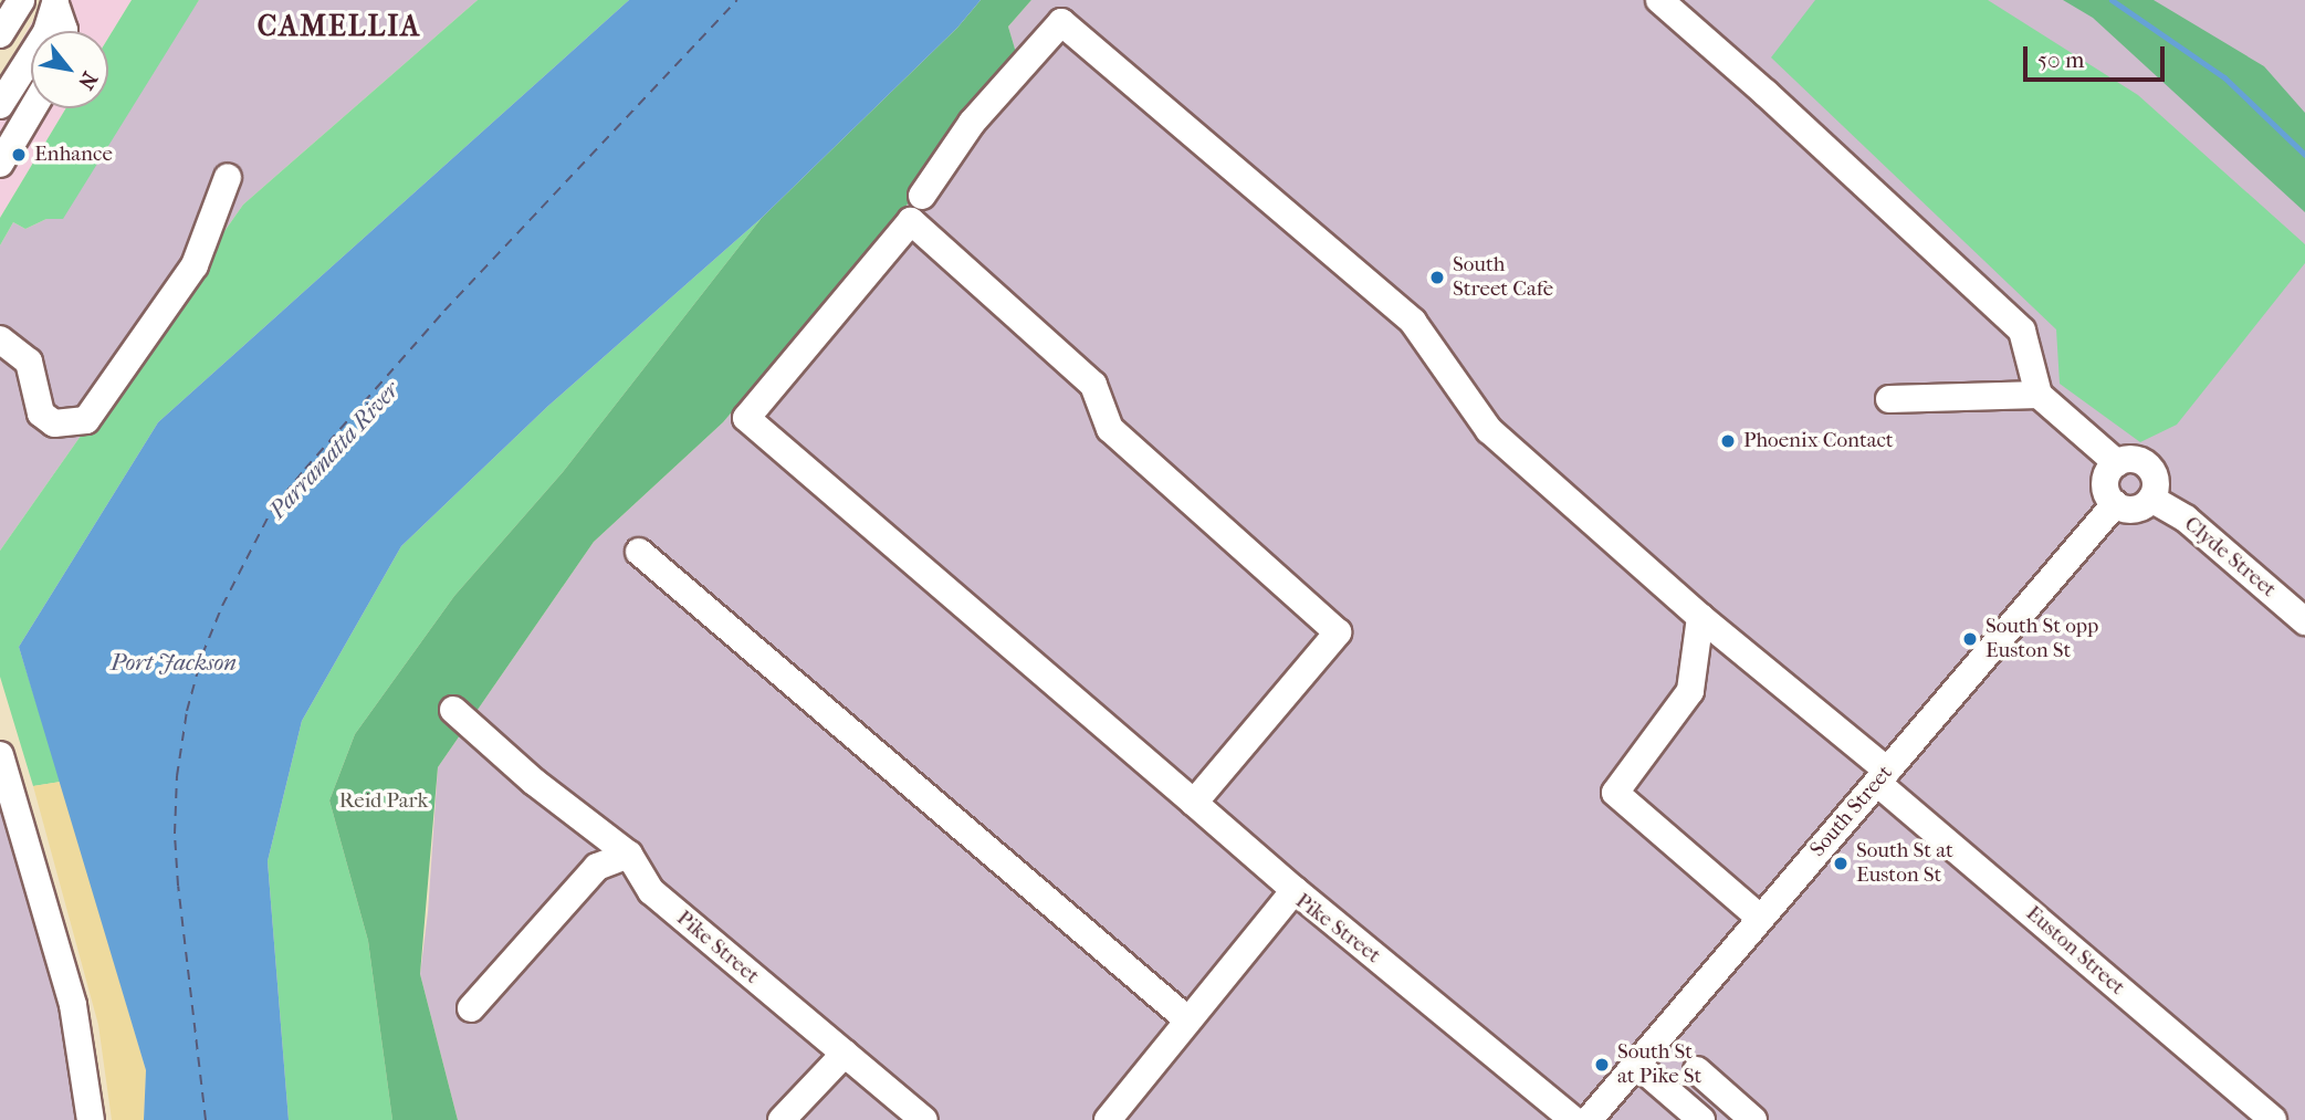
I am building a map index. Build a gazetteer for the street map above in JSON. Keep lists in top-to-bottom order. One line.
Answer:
{"streets":{"street":["Clyde Street","South Street","Pike Street","Euston Street"]},"crossings":[["Clyde Street","South Street"],["South Street","Euston Street"]],"districts":["CAMELLIA"],"water":["Parramatta River","Port Jackson"],"parks":["Reid Park"],"places":["Enhance","South Street Cafe","Phoenix Contact","South St opp Euston St","South St at Euston St","South St at Pike St"],"scale_bar":"50 m","north":"bottom right"}
